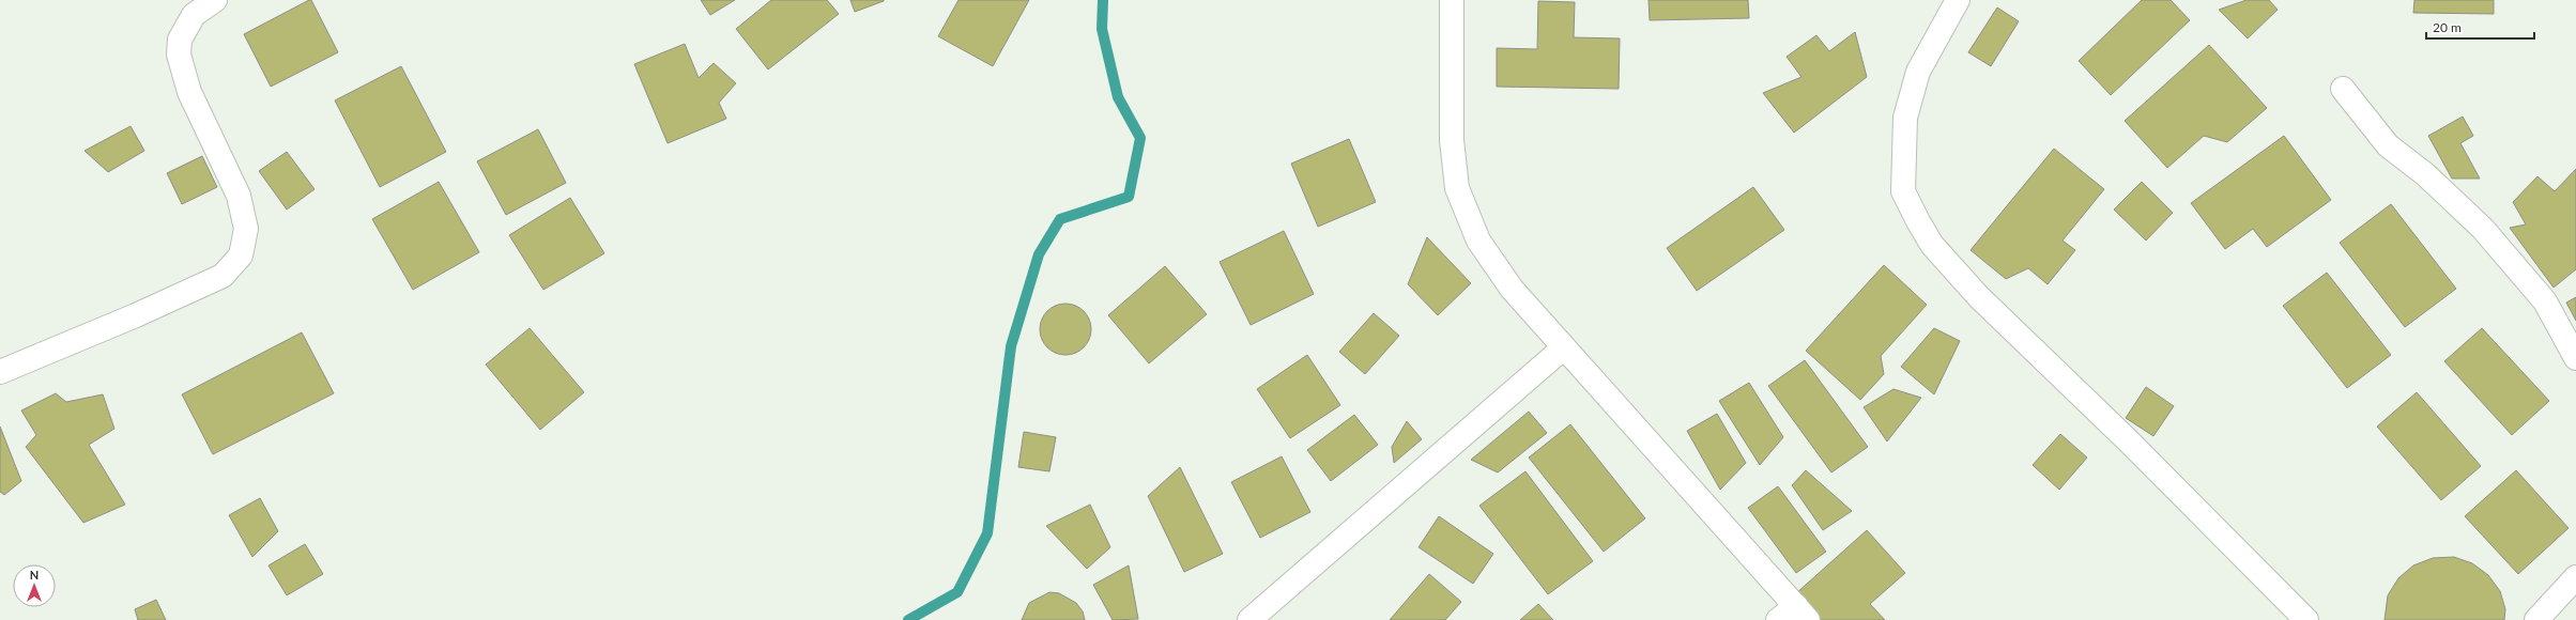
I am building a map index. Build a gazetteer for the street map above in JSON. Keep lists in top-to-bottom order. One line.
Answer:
{"scale_bar":"20 m","north":"top"}
